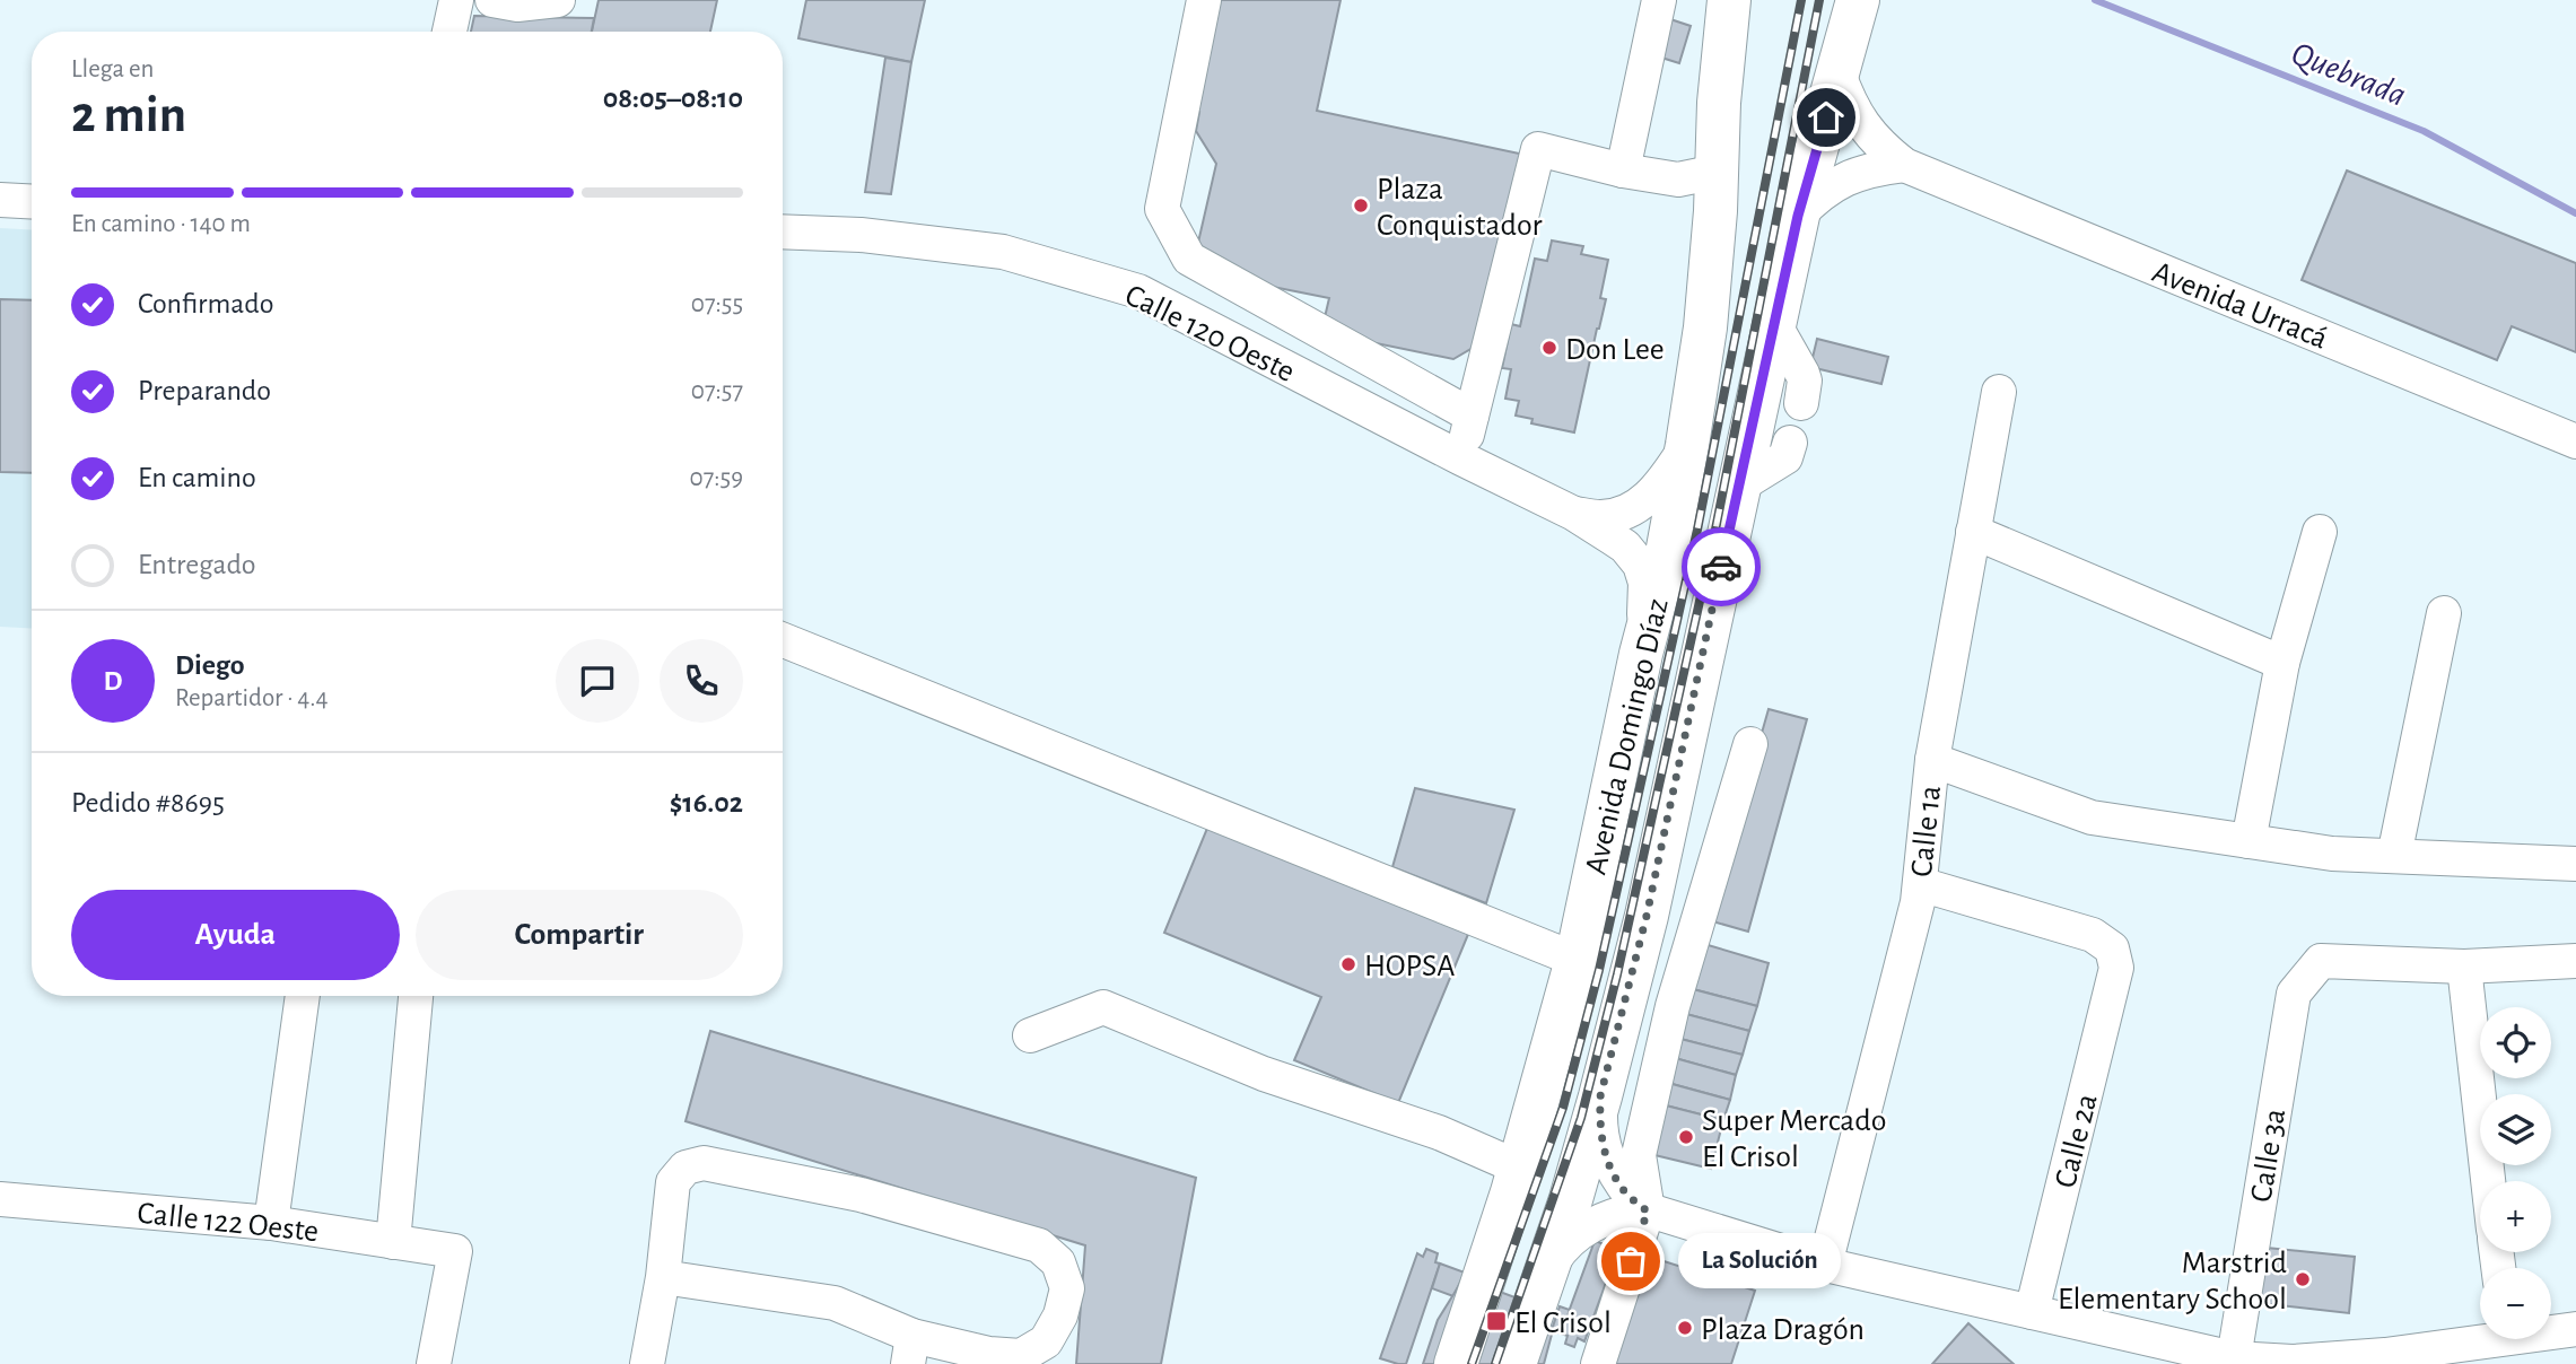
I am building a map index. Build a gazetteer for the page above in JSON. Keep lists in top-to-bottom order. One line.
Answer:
{"streets":{"main road":["Avenida Domingo Díaz"],"street":["Avenida Urracá","Calle 120 Oeste","Calle 1a","Calle 2a","Calle 3a","Calle 122 Oeste"]},"crossings":[["Avenida Urracá","Avenida Domingo Díaz"],["Calle 120 Oeste","Avenida Domingo Díaz"],["Calle 1a","Calle 2a"]],"water":["Quebrada"],"places":{"other":["Plaza Conquistador","Don Lee","HOPSA","Super Mercado El Crisol","La Solución","Marstrid Elementary School","Plaza Dragón"],"transit":["El Crisol"]},"page":{"heading":["2 min","Llega en","08:05–08:10"],"panel":["Diego","Repartidor · 4.4","Pedido #8695","$16.02"],"bar":"En camino · 140 m","list":[["Confirmado","07:55"],["Preparando","07:57"],["En camino","07:59"],"Entregado"],"round":"D","buttons":["Ayuda","Compartir"],"map_buttons":["+","−"],"bubble":"La Solución"}}
